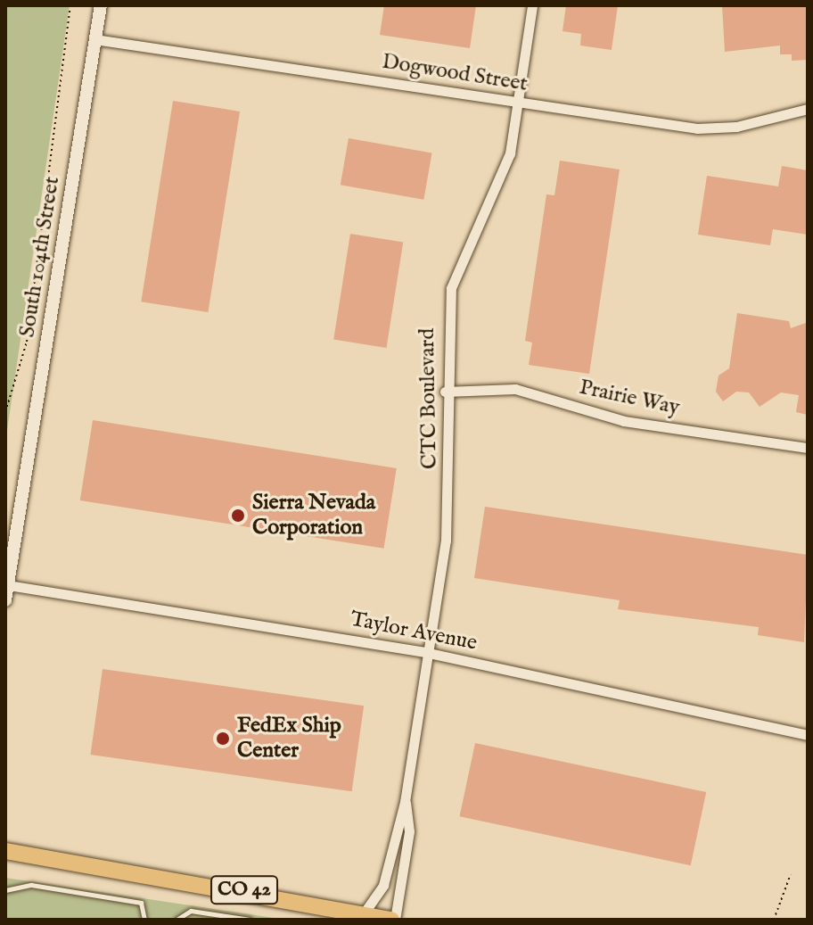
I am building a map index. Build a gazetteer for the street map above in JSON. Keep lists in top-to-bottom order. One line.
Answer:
{"streets":{"main road":["CO 42"],"street":["Dogwood Street","South 104th Street","Prairie Way","CTC Boulevard","Taylor Avenue"]},"crossings":[["Dogwood Street","South 104th Street"],["Dogwood Street","CTC Boulevard"],["South 104th Street","Taylor Avenue"],["Prairie Way","CTC Boulevard"],["CTC Boulevard","Taylor Avenue"],["CTC Boulevard","CO 42"]],"places":["Sierra Nevada Corporation","FedEx Ship Center"]}
